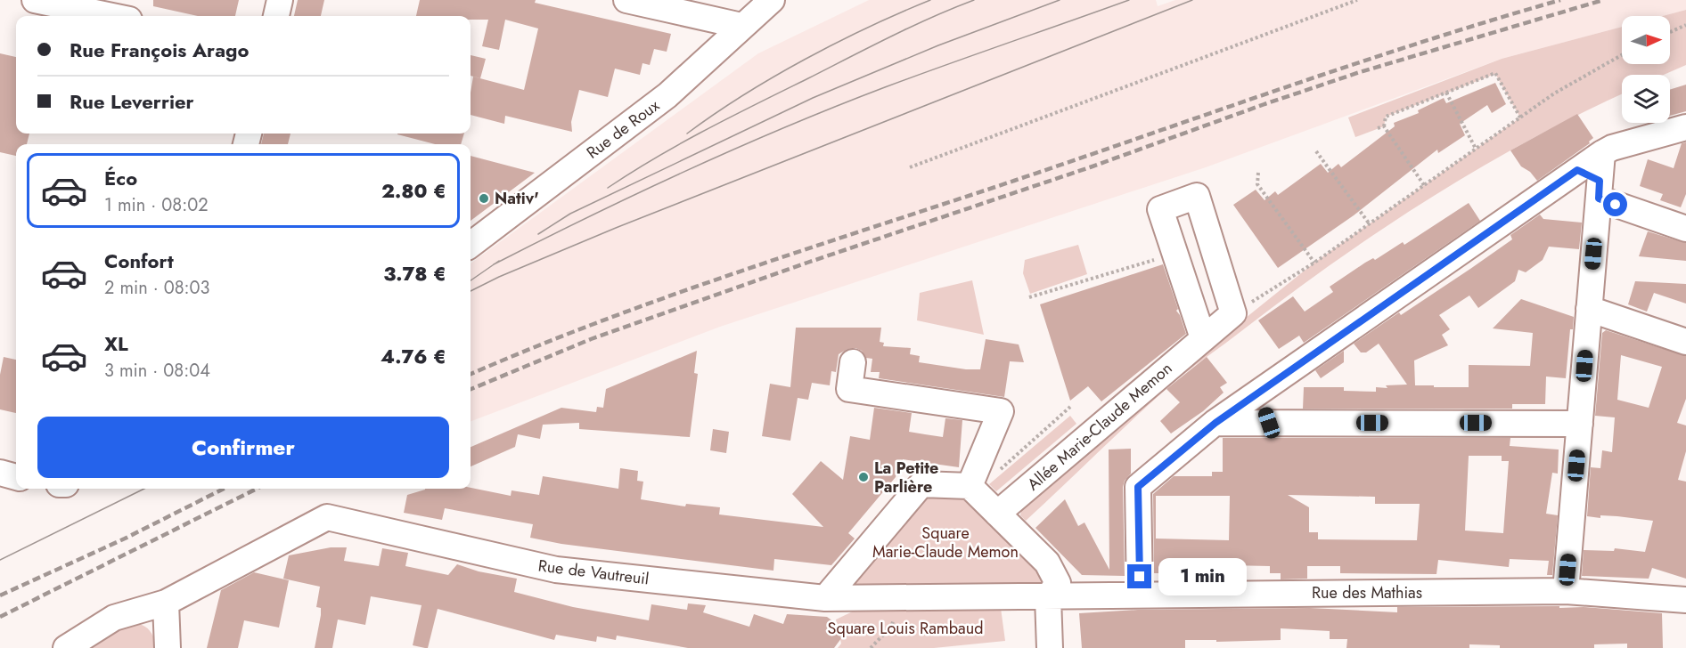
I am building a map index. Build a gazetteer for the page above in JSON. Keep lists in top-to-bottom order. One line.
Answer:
{"streets":{"street":["Rue de Roux","Allée Marie-Claude Memon","Rue de Vautreuil","Rue des Mathias"]},"crossings":[["Rue de Vautreuil","Rue des Mathias"]],"parks":["Square Marie-Claude Memon","Square Louis Rambaud"],"places":["Nativ'","La Petite Parlière"],"north":"right","page":{"banner":["Rue François Arago","Rue Leverrier"],"list":[{"name":"Éco","note":"1 min · 08:02","value":"2.80 €"},{"name":"Confort","note":"2 min · 08:03","value":"3.78 €"},{"name":"XL","note":"3 min · 08:04","value":"4.76 €"}],"buttons":"Confirmer","bubble":"1 min"}}
